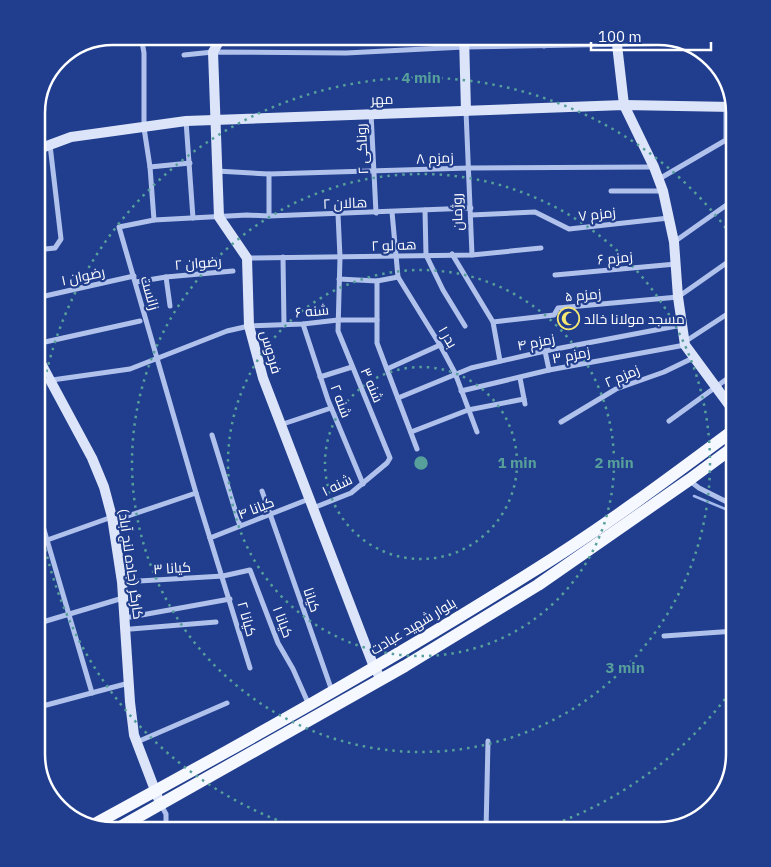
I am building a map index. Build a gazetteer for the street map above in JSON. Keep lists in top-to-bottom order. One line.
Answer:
{"streets":{"main road":["بلوار شهید عبادت"],"street":["مهر","روناکی ۲","زمزم ۸","هالان ۲","روژمان","زمزم ۷","هه لو ۲","زمزم ۶","رضوان ۲","رضوان ۱","زانست","زمزم ۵","شنه ۶","بدر ۱","زمزم ۴","فردوس","زمزم ۳","زمزم ۲","شنه ۳","شنه ۲","شنه ۱","کیانا ۴","کارگر (جاده لنج آباد)","کیانا ۳","کیانا","کیانا ۲","کیانا ۱"]},"crossings":[["مهر","روناکی ۲"],["مهر","روژمان"],["روناکی ۲","زمزم ۸"],["روناکی ۲","هالان ۲"],["زمزم ۸","روژمان"],["هالان ۲","روژمان"],["هالان ۲","زمزم ۷"],["هالان ۲","زانست"],["هالان ۲","بدر ۱"],["هالان ۲","شنه ۳"],["روژمان","زمزم ۷"],["روژمان","هه لو ۲"],["هه لو ۲","بدر ۱"],["هه لو ۲","فردوس"],["هه لو ۲","شنه ۳"],["رضوان ۲","زانست"],["رضوان ۱","زانست"],["زانست","کیانا ۴"],["زانست","کیانا ۳"],["زانست","کیانا ۲"],["زانست","کیانا ۱"],["شنه ۶","فردوس"],["شنه ۶","شنه ۳"],["شنه ۶","شنه ۲"],["بدر ۱","زمزم ۴"],["بدر ۱","زمزم ۳"],["فردوس","شنه ۱"],["فردوس","کیانا ۴"],["فردوس","بلوار شهید عبادت"],["شنه ۳","شنه ۱"],["شنه ۲","شنه ۱"],["شنه ۱","کیانا ۴"],["کیانا ۴","کیانا"],["کارگر (جاده لنج آباد)","کیانا ۳"],["کارگر (جاده لنج آباد)","بلوار شهید عبادت"],["کیانا ۳","کیانا ۲"],["کیانا ۳","کیانا ۱"],["کیانا","بلوار شهید عبادت"],["کیانا ۲","کیانا ۱"],["کیانا ۱","بلوار شهید عبادت"]],"places":{"mosque":["مسجد مولانا خالد"]},"scale_bar":"100 m","rings":["4 min","1 min","2 min","3 min"]}
